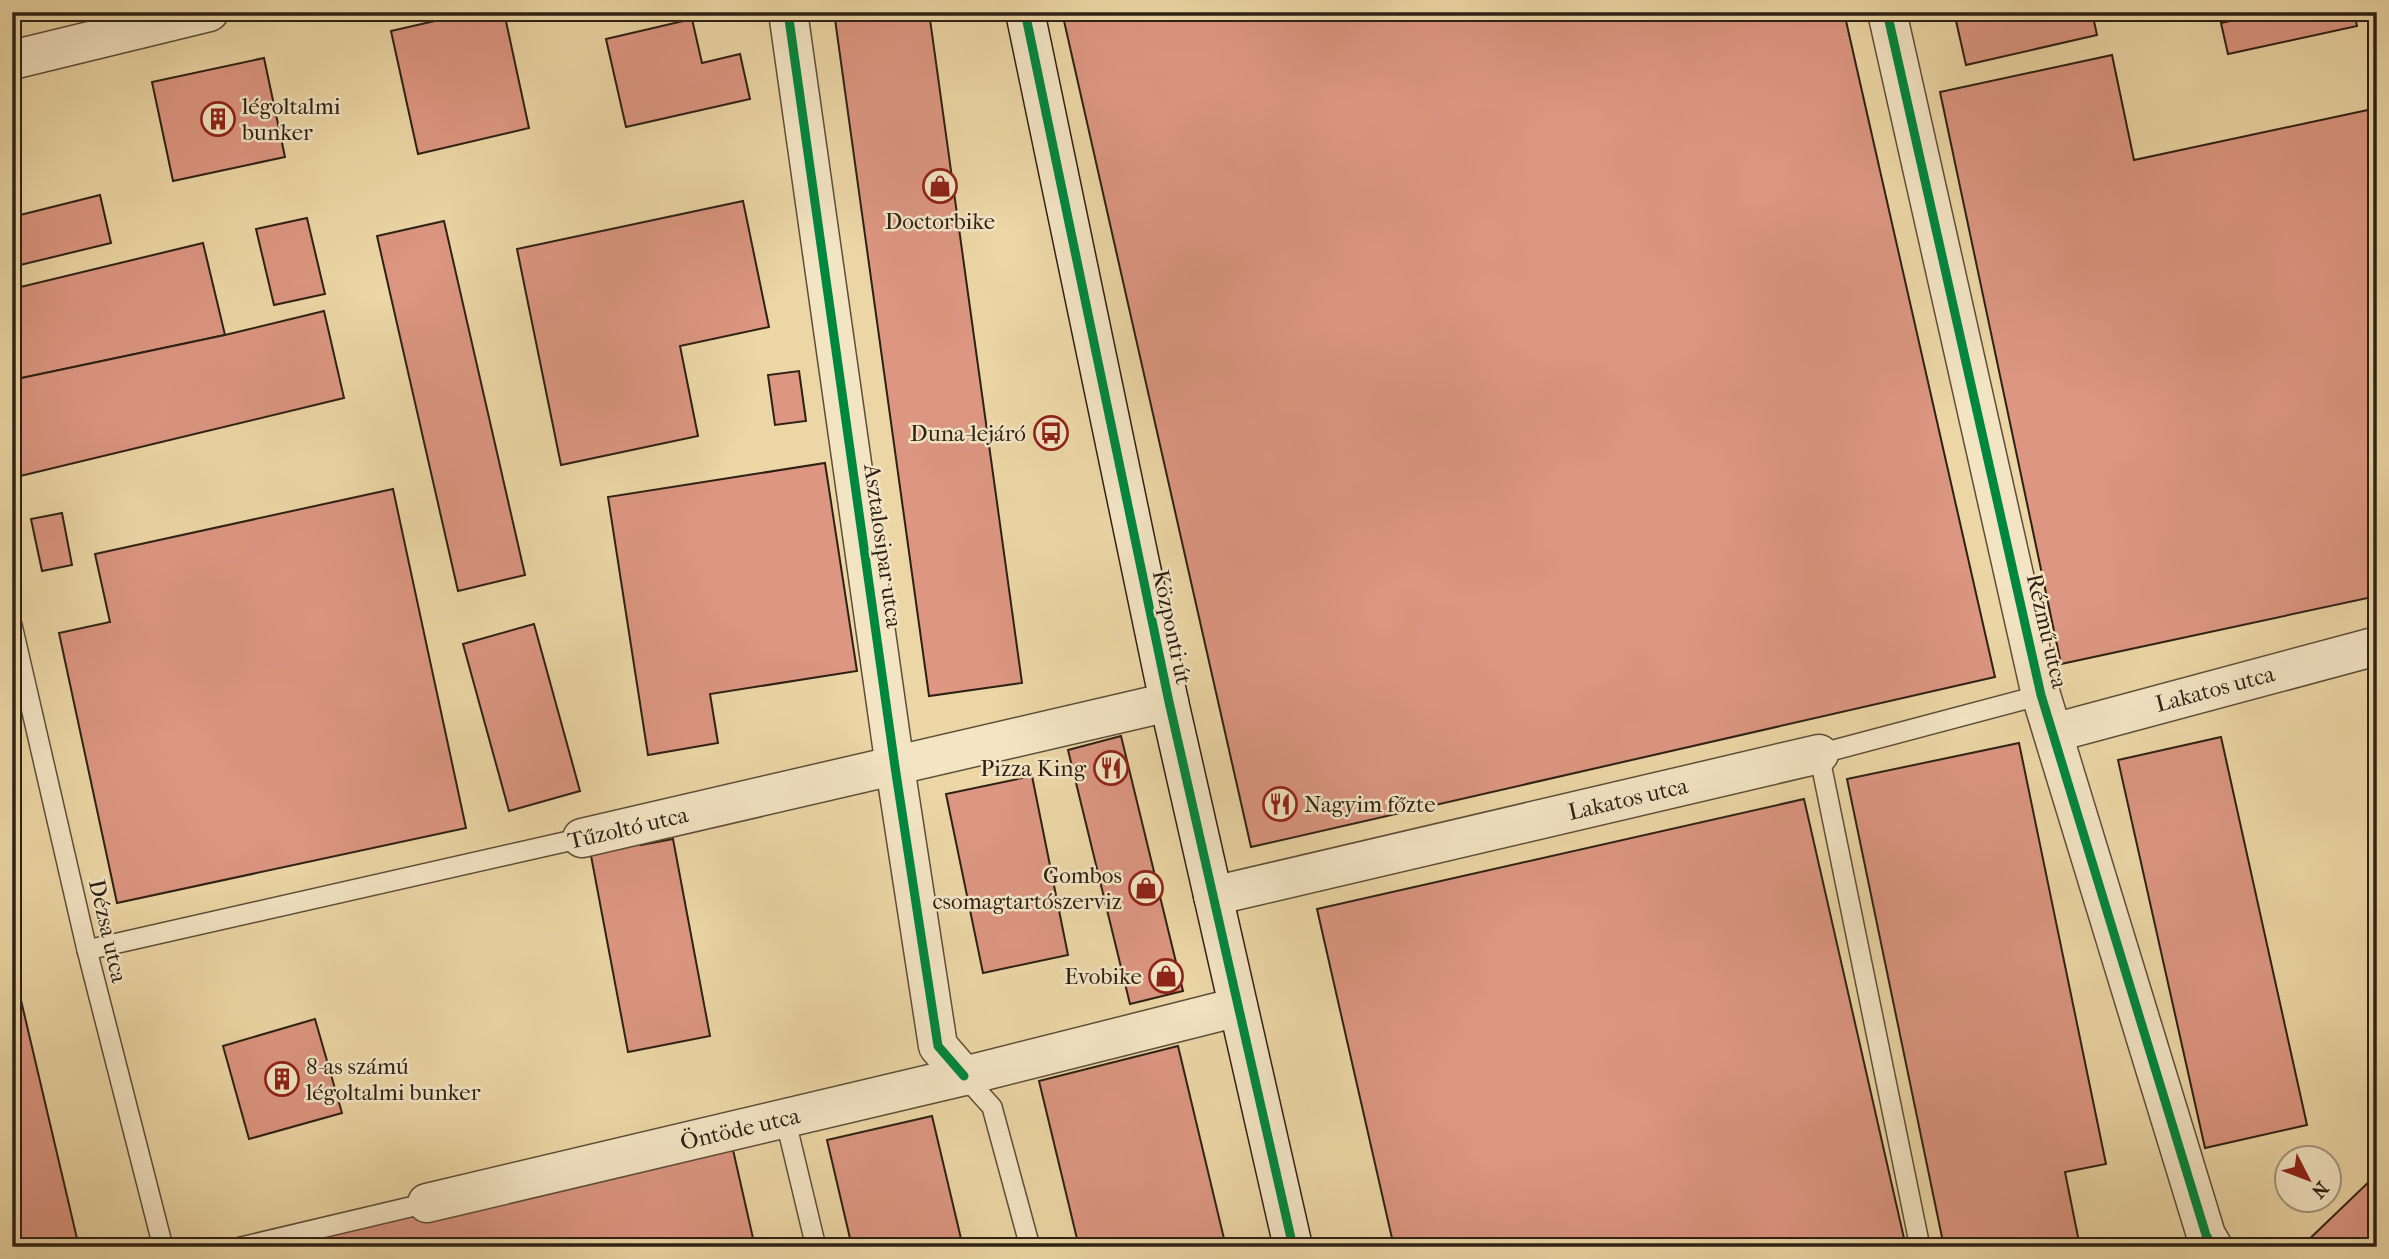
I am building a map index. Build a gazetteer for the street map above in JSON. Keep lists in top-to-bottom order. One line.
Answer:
{"streets":{"street":["Asztalosipar utca","Központi út","Rézmű utca","Lakatos utca","Tűzoltó utca","Öntöde utca"],"lane":["Dézsa utca"]},"crossings":[["Asztalosipar utca","Tűzoltó utca"],["Asztalosipar utca","Öntöde utca"],["Központi út","Lakatos utca"],["Központi út","Tűzoltó utca"],["Központi út","Öntöde utca"],["Rézmű utca","Lakatos utca"],["Tűzoltó utca","Dézsa utca"]],"places":{"building":["légoltalmi bunker","8-as számú légoltalmi bunker"],"shop":["Doctorbike","Gombos csomagtartószerviz","Evobike"],"bus stop":["Duna-lejáró"],"restaurant":["Pizza King","Nagyim főzte"]},"north":"bottom right"}
